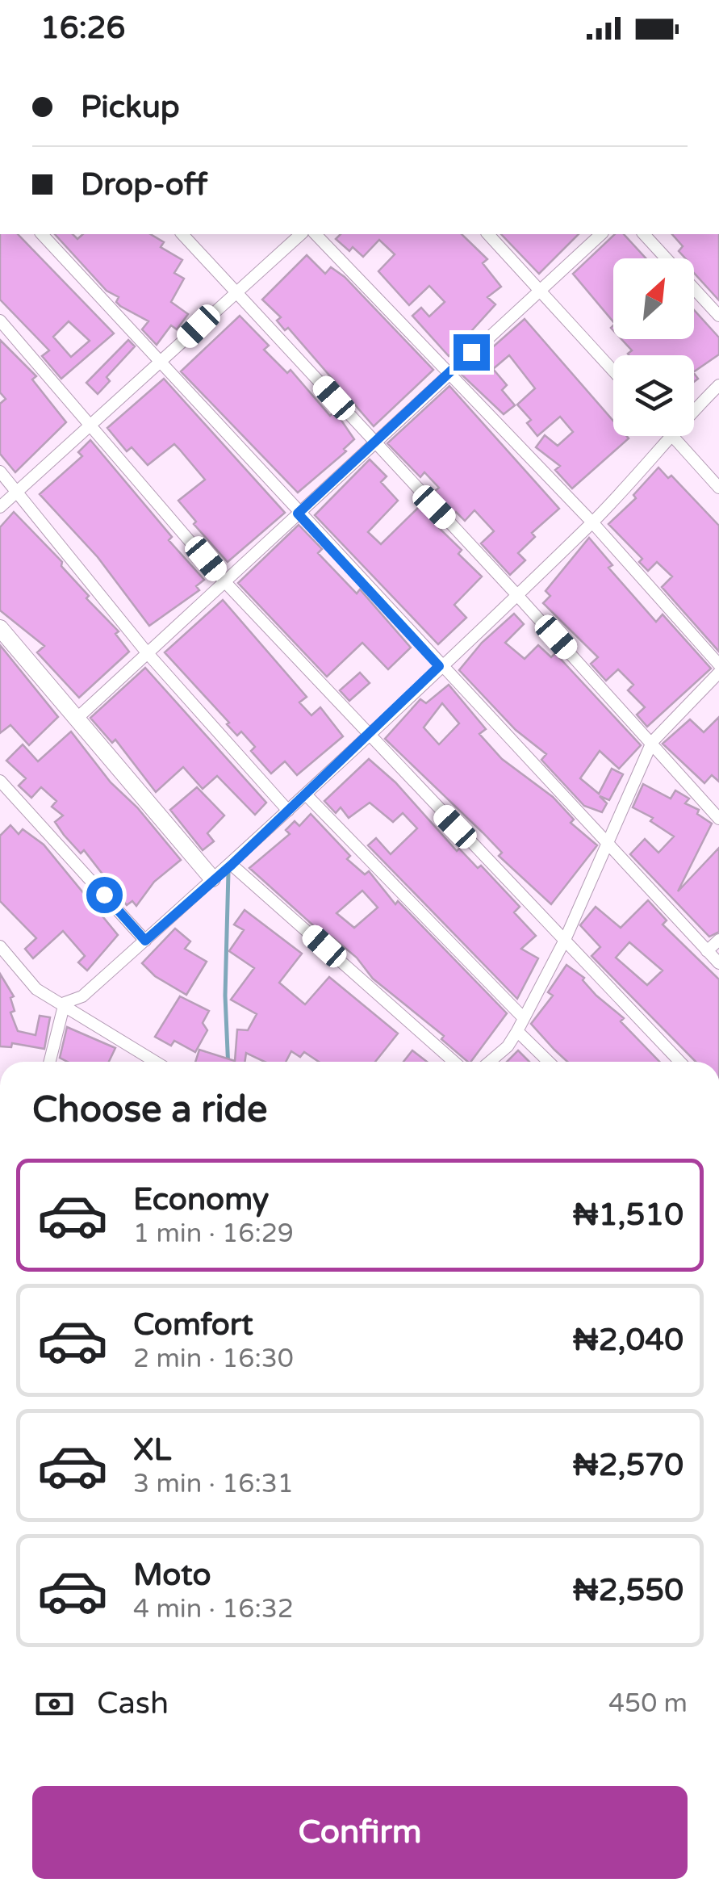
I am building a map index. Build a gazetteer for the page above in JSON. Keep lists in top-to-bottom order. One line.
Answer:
{"north":"top right","page":{"status":"16:26","banner":["Pickup","Drop-off"],"heading":"Choose a ride","list":[{"name":"Economy","note":"1 min · 16:29","value":"₦1,510"},{"name":"Comfort","note":"2 min · 16:30","value":"₦2,040"},{"name":"XL","note":"3 min · 16:31","value":"₦2,570"},{"name":"Moto","note":"4 min · 16:32","value":"₦2,550"}],"pay":["Cash","450 m"],"buttons":"Confirm"}}
